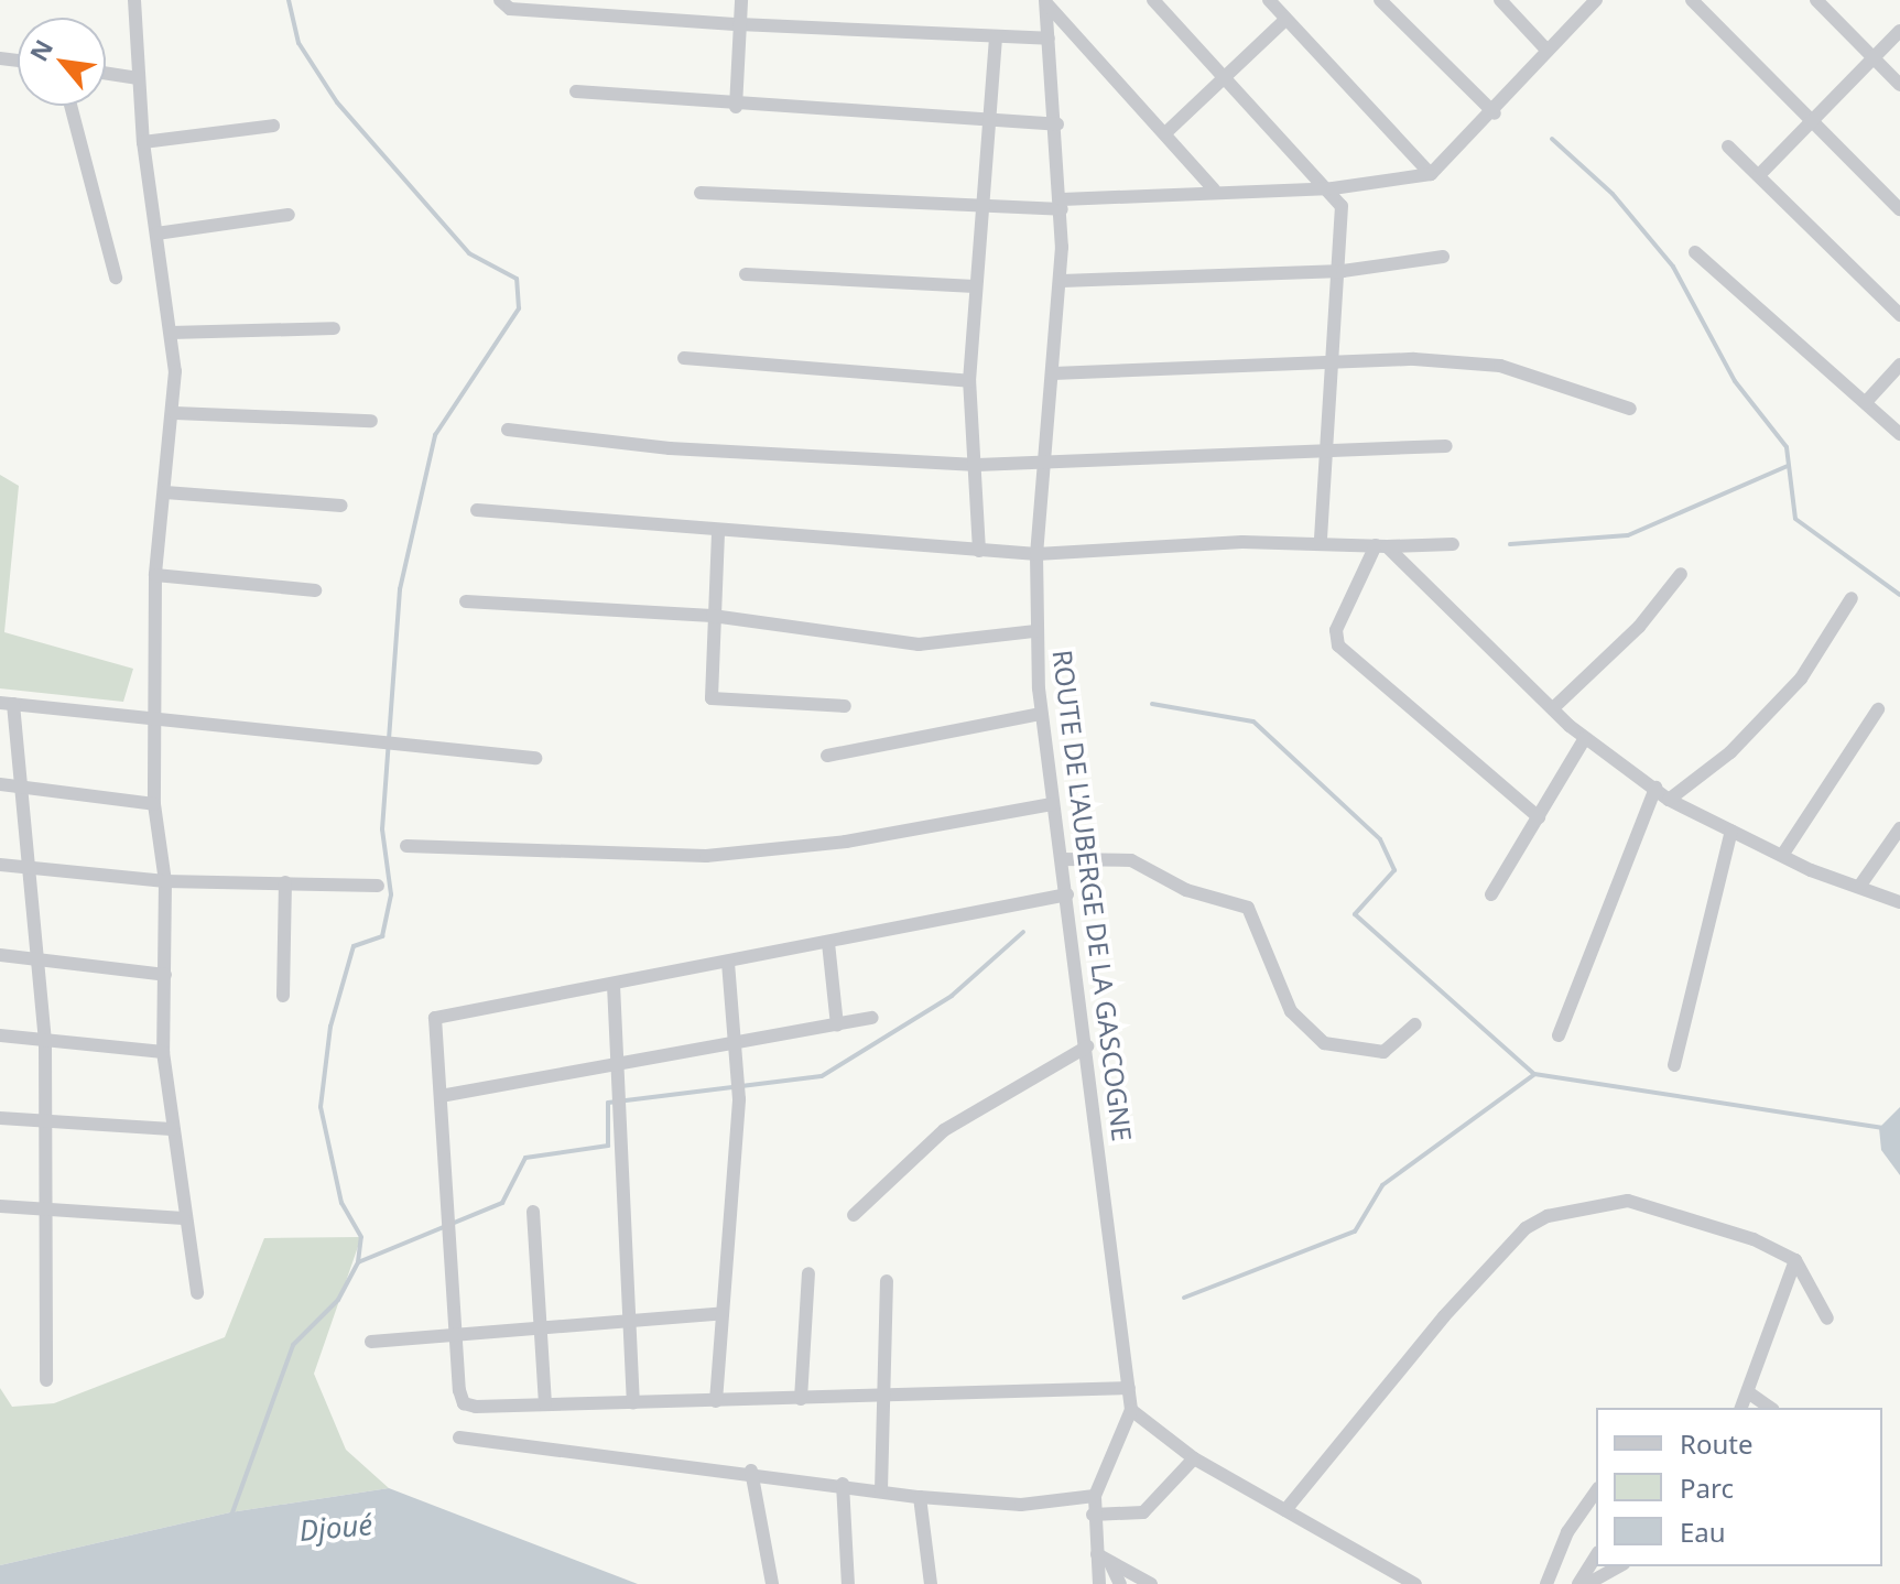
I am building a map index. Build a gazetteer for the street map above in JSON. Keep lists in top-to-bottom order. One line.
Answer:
{"streets":{"street":["ROUTE DE L'AUBERGE DE LA GASCOGNE"]},"water":["Djoué"],"legend":["Route","Parc","Eau"],"north":"top left"}
